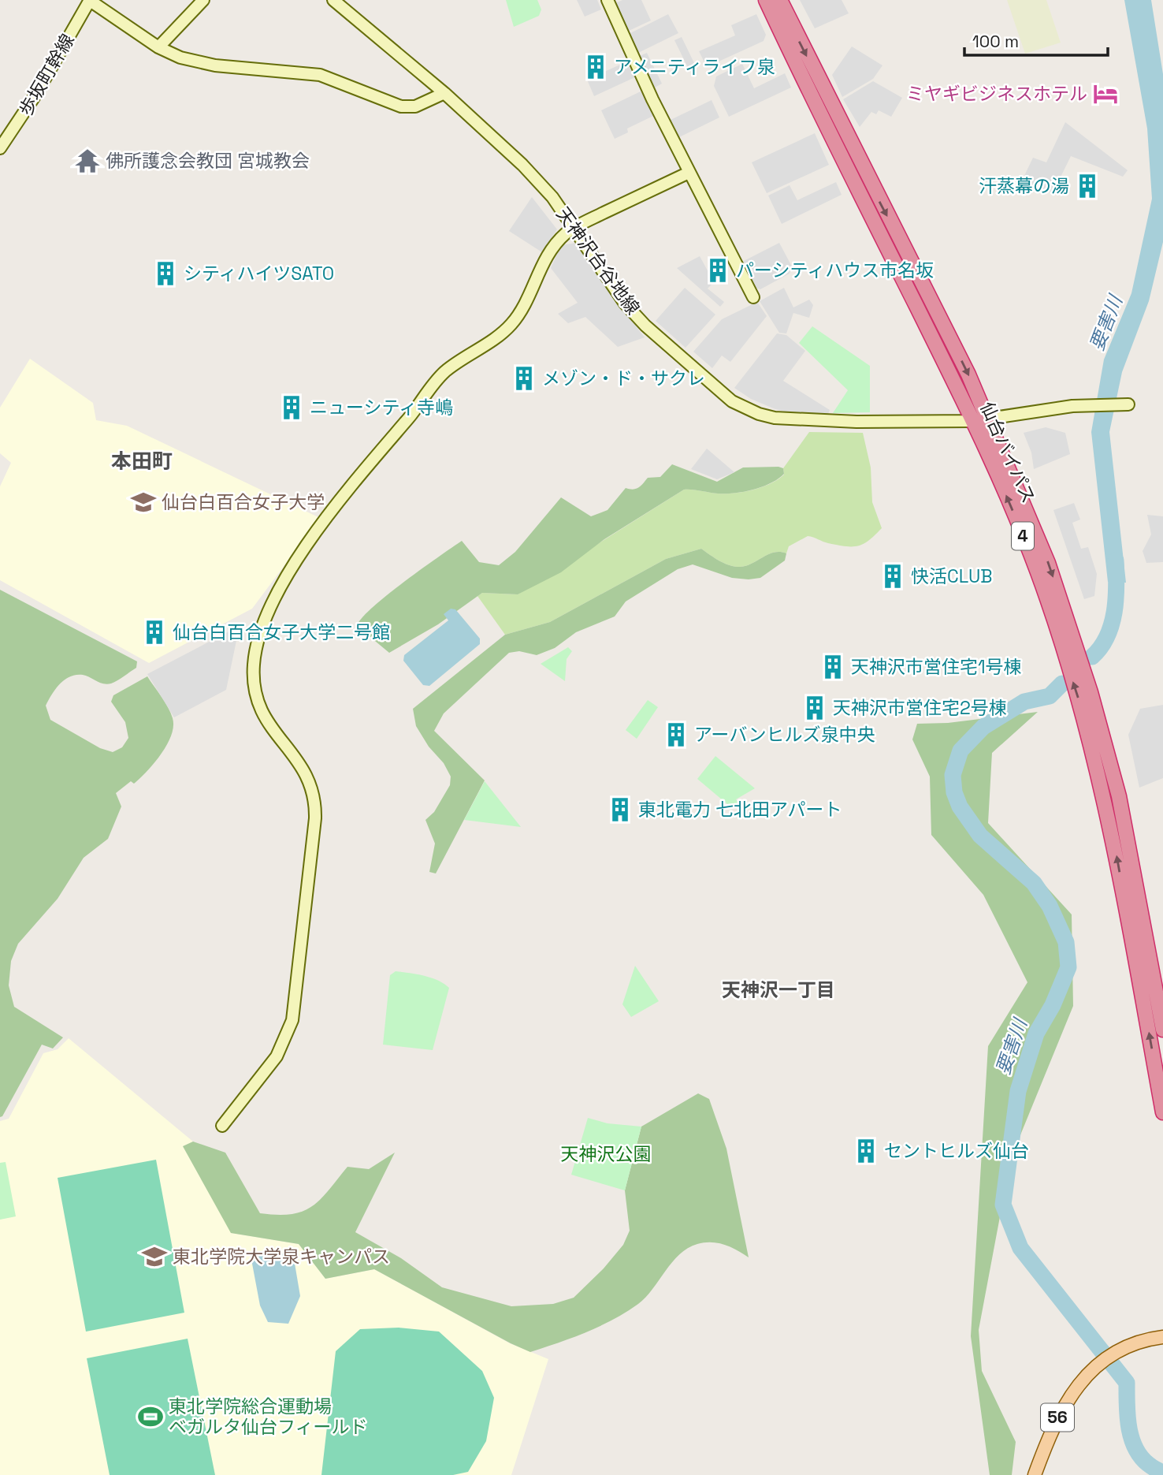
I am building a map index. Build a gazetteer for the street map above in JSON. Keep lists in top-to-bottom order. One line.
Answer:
{"streets":{"highway":["仙台バイパス","4"],"main road":["56"],"street":["歩坂町幹線","天神沢台谷地線"]},"crossings":[["天神沢台谷地線","仙台バイパス"]],"districts":["本田町","天神沢一丁目"],"water":["要害川"],"parks":["天神沢公園"],"places":{"building":["アメニティライフ泉","汗蒸幕の湯","パーシティハウス市名坂","シティハイツSATO","メゾン・ド・サクレ","ニューシティ寺嶋","快活CLUB","仙台白百合女子大学二号館","天神沢市営住宅1号棟","天神沢市営住宅2号棟","アーバンヒルズ泉中央","東北電力 七北田アパート","セントヒルズ仙台"],"hotel":["ミヤギビジネスホテル"],"temple":["佛所護念会教団 宮城教会"],"school or university":["仙台白百合女子大学","東北学院大学泉キャンパス"],"sports":["東北学院総合運動場 ベガルタ仙台フィールド"]},"scale_bar":"100 m"}
